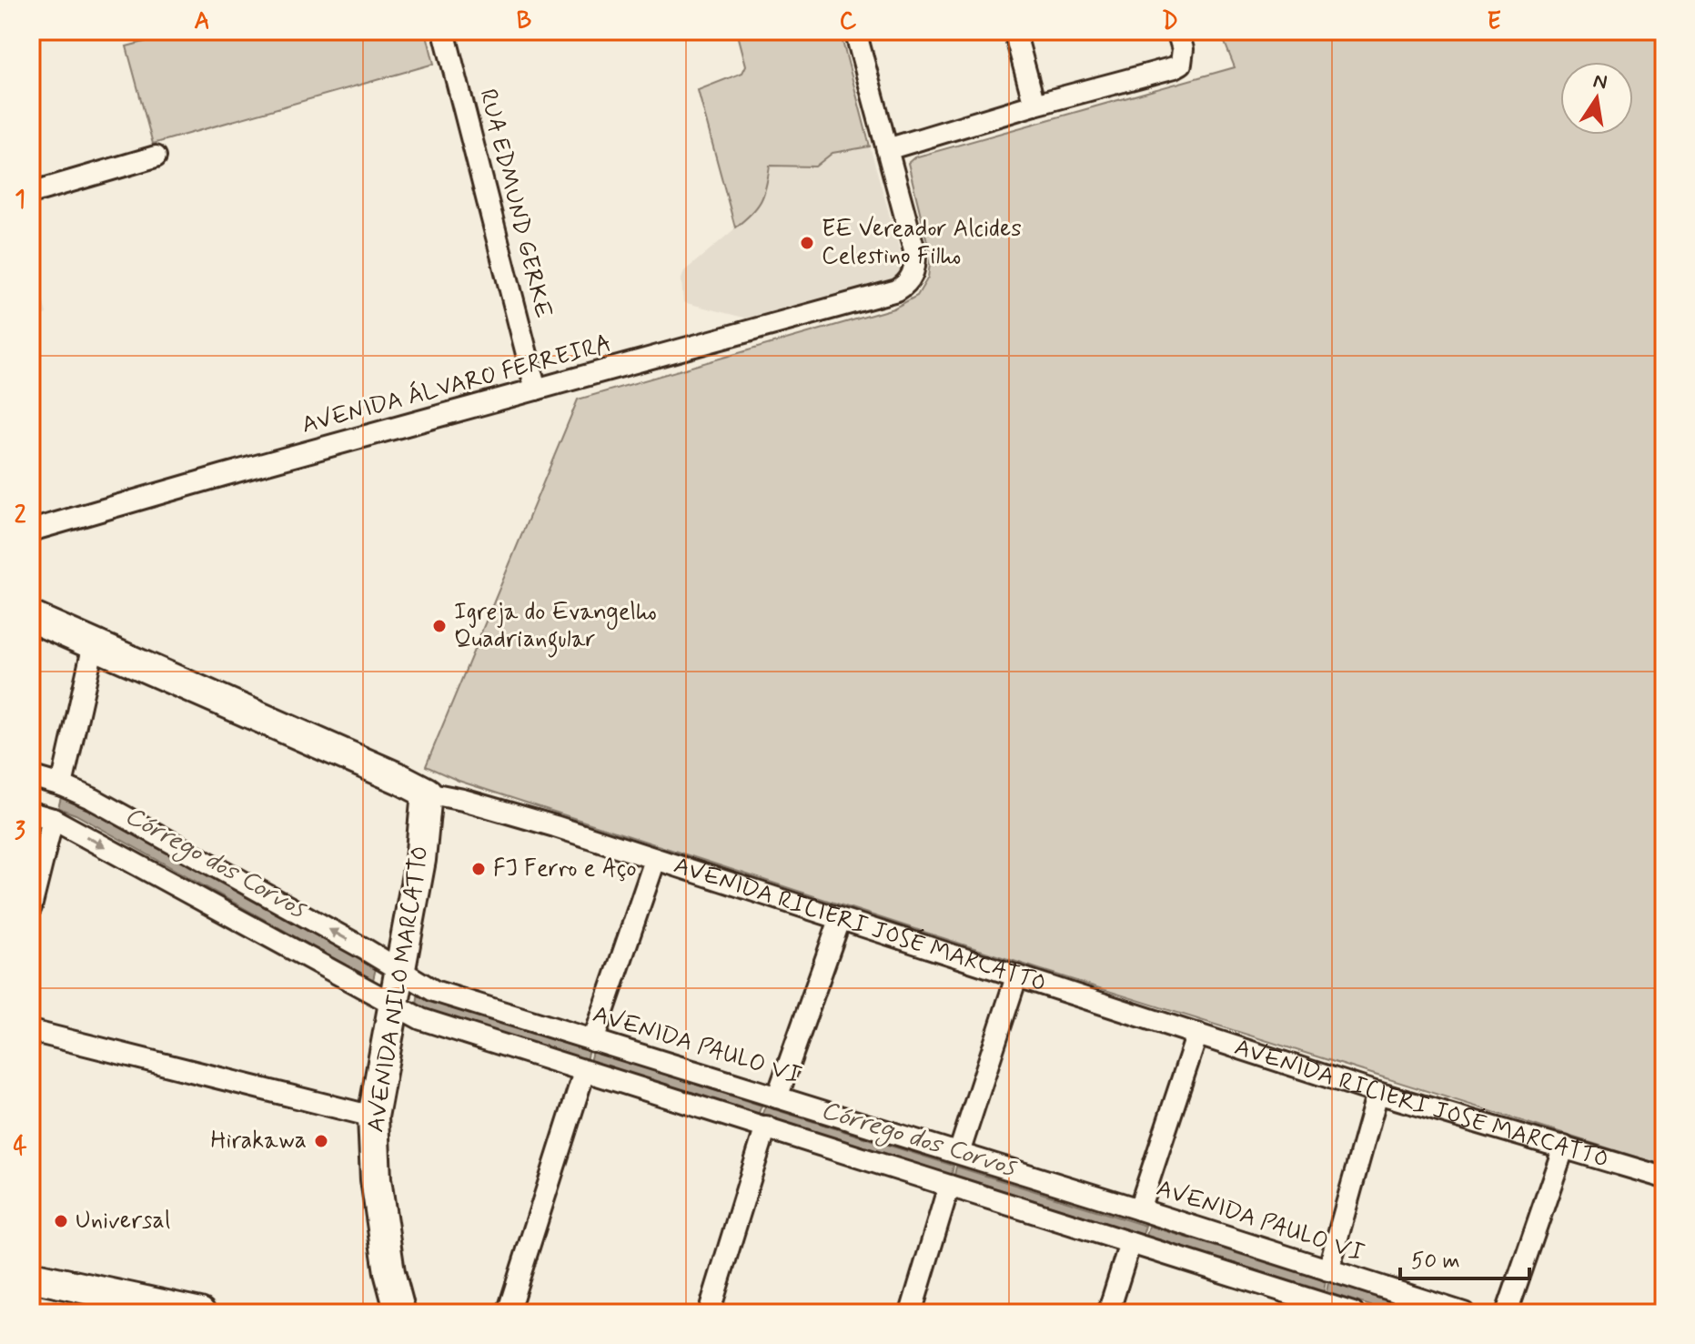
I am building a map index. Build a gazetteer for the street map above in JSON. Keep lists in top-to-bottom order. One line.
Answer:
{"streets":{"main road":["AVENIDA RICIERI JOSÉ MARCATTO","AVENIDA NILO MARCATTO"],"street":["RUA EDMUND GERKE","AVENIDA ÁLVARO FERREIRA","AVENIDA PAULO VI"]},"crossings":[["RUA EDMUND GERKE","AVENIDA ÁLVARO FERREIRA"],["AVENIDA RICIERI JOSÉ MARCATTO","AVENIDA NILO MARCATTO"],["AVENIDA NILO MARCATTO","AVENIDA PAULO VI"]],"water":["Córrego dos Corvos"],"places":["EE Vereador Alcides Celestino Filho","Igreja do Evangelho Quadriangular","FJ Ferro e Aço","Hirakawa","Universal"],"scale_bar":"50 m","north":"top","grid":{"columns":["A","B","C","D","E"],"rows":["1","2","3","4"]}}
